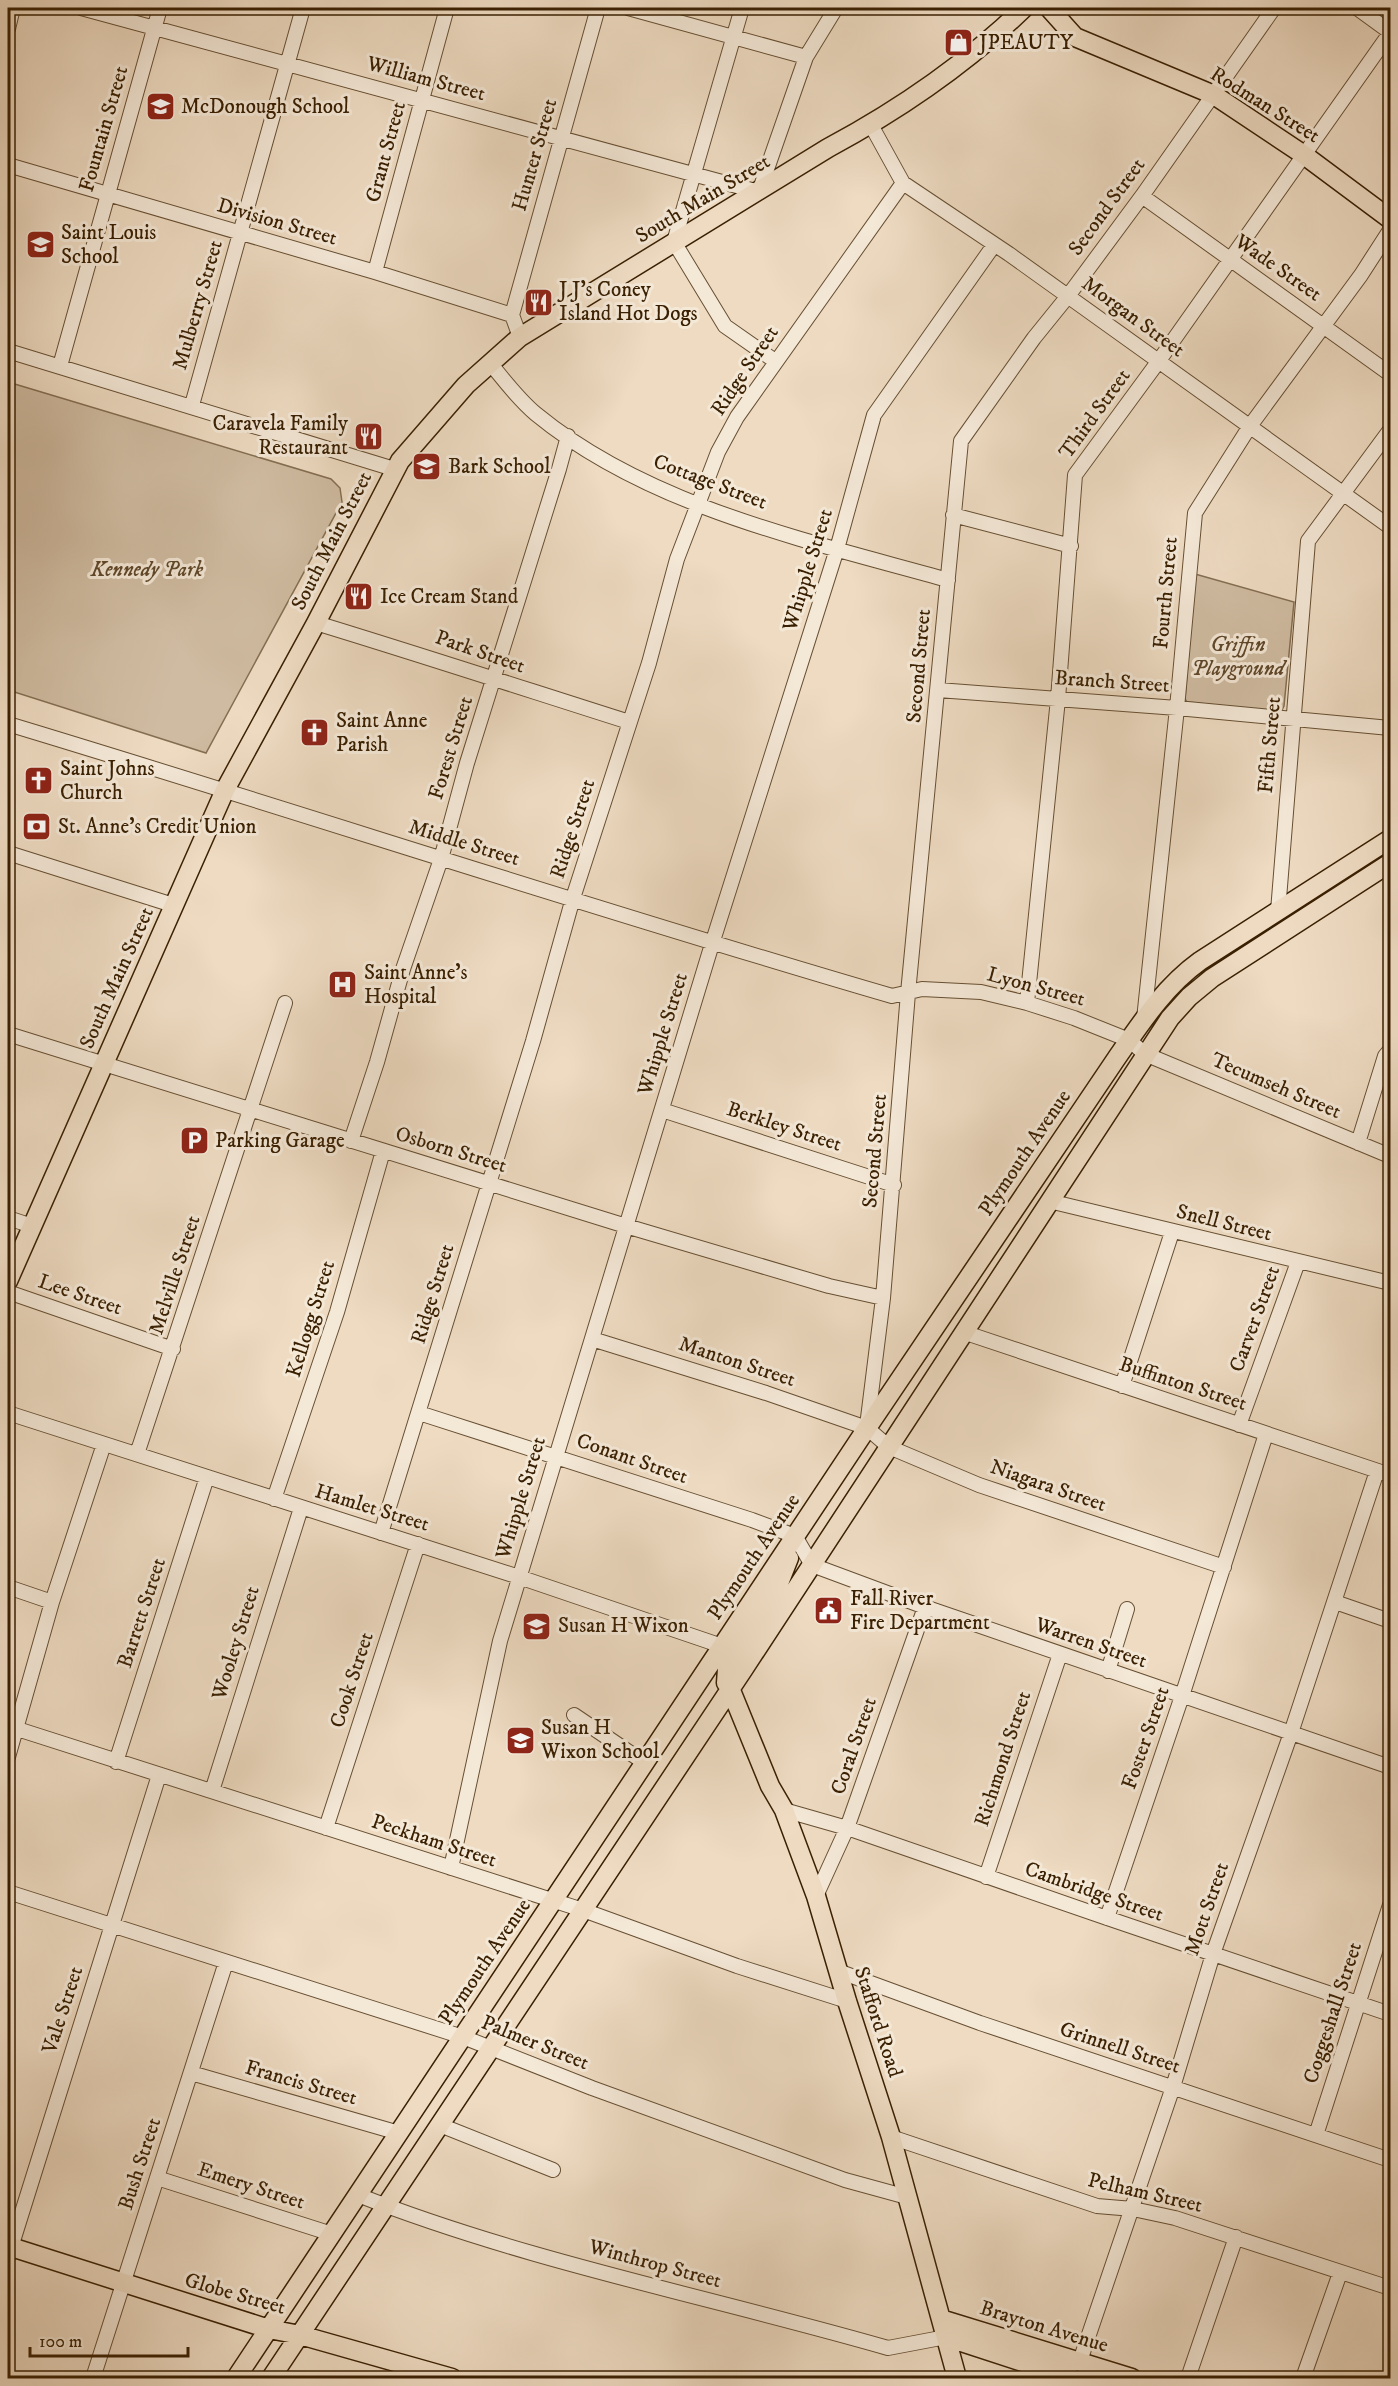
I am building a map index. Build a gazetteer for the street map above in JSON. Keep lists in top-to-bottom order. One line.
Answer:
{"streets":{"main road":["Rodman Street","South Main Street","Plymouth Avenue","Stafford Road","Globe Street","Brayton Avenue"],"street":["William Street","Fountain Street","Grant Street","Hunter Street","Second Street","Division Street","Wade Street","Mulberry Street","Morgan Street","Ridge Street","Third Street","Cottage Street","Whipple Street","Fourth Street","Park Street","Branch Street","Fifth Street","Forest Street","Middle Street","Lyon Street","Tecumseh Street","Berkley Street","Osborn Street","Snell Street","Melville Street","Lee Street","Kellogg Street","Carver Street","Manton Street","Buffinton Street","Conant Street","Niagara Street","Hamlet Street","Barrett Street","Wooley Street","Warren Street","Cook Street","Foster Street","Coral Street","Richmond Street","Peckham Street","Cambridge Street","Mott Street","Vale Street","Coggeshall Street","Palmer Street","Grinnell Street","Francis Street","Bush Street","Emery Street","Pelham Street","Winthrop Street"]},"crossings":[["William Street","Fountain Street"],["William Street","Grant Street"],["William Street","Hunter Street"],["William Street","South Main Street"],["William Street","Mulberry Street"],["Rodman Street","Second Street"],["Rodman Street","Third Street"],["Fountain Street","Division Street"],["Grant Street","Division Street"],["Hunter Street","Division Street"],["South Main Street","Morgan Street"],["South Main Street","Cottage Street"],["South Main Street","Park Street"],["South Main Street","Middle Street"],["South Main Street","Osborn Street"],["Second Street","Wade Street"],["Second Street","Morgan Street"],["Second Street","Cottage Street"],["Second Street","Branch Street"],["Second Street","Middle Street"],["Second Street","Lyon Street"],["Second Street","Berkley Street"],["Second Street","Osborn Street"],["Second Street","Plymouth Avenue"],["Second Street","Manton Street"],["Second Street","Niagara Street"],["Division Street","Mulberry Street"],["Wade Street","Third Street"],["Wade Street","Fourth Street"],["Morgan Street","Ridge Street"],["Morgan Street","Third Street"],["Morgan Street","Whipple Street"],["Morgan Street","Fourth Street"],["Morgan Street","Fifth Street"],["Ridge Street","Cottage Street"],["Ridge Street","Park Street"],["Ridge Street","Middle Street"],["Ridge Street","Osborn Street"],["Ridge Street","Conant Street"],["Ridge Street","Hamlet Street"],["Third Street","Branch Street"],["Third Street","Lyon Street"],["Cottage Street","Whipple Street"],["Cottage Street","Forest Street"],["Whipple Street","Middle Street"],["Whipple Street","Berkley Street"],["Whipple Street","Osborn Street"],["Whipple Street","Manton Street"],["Whipple Street","Conant Street"],["Whipple Street","Hamlet Street"],["Whipple Street","Peckham Street"],["Fourth Street","Branch Street"],["Fourth Street","Plymouth Avenue"],["Park Street","Forest Street"],["Branch Street","Fifth Street"],["Fifth Street","Plymouth Avenue"],["Forest Street","Middle Street"],["Forest Street","Osborn Street"],["Middle Street","Lyon Street"],["Lyon Street","Tecumseh Street"],["Lyon Street","Plymouth Avenue"],["Osborn Street","Melville Street"],["Osborn Street","Kellogg Street"],["Plymouth Avenue","Manton Street"],["Plymouth Avenue","Conant Street"],["Plymouth Avenue","Niagara Street"],["Plymouth Avenue","Hamlet Street"],["Plymouth Avenue","Peckham Street"],["Plymouth Avenue","Palmer Street"],["Plymouth Avenue","Francis Street"],["Plymouth Avenue","Emery Street"],["Plymouth Avenue","Winthrop Street"],["Plymouth Avenue","Globe Street"],["Snell Street","Carver Street"],["Melville Street","Lee Street"],["Melville Street","Hamlet Street"],["Kellogg Street","Hamlet Street"],["Carver Street","Buffinton Street"],["Manton Street","Niagara Street"],["Buffinton Street","Foster Street"],["Buffinton Street","Mott Street"],["Niagara Street","Foster Street"],["Hamlet Street","Barrett Street"],["Hamlet Street","Wooley Street"],["Hamlet Street","Cook Street"],["Barrett Street","Peckham Street"],["Wooley Street","Peckham Street"],["Warren Street","Foster Street"],["Warren Street","Coral Street"],["Warren Street","Richmond Street"],["Warren Street","Mott Street"],["Cook Street","Peckham Street"],["Foster Street","Cambridge Street"],["Coral Street","Cambridge Street"],["Coral Street","Stafford Road"],["Richmond Street","Cambridge Street"],["Peckham Street","Vale Street"],["Peckham Street","Stafford Road"],["Cambridge Street","Mott Street"],["Cambridge Street","Coggeshall Street"],["Cambridge Street","Stafford Road"],["Mott Street","Grinnell Street"],["Mott Street","Pelham Street"],["Mott Street","Brayton Avenue"],["Vale Street","Palmer Street"],["Vale Street","Globe Street"],["Coggeshall Street","Grinnell Street"],["Stafford Road","Palmer Street"],["Stafford Road","Grinnell Street"],["Stafford Road","Pelham Street"],["Stafford Road","Winthrop Street"],["Stafford Road","Brayton Avenue"],["Palmer Street","Bush Street"],["Francis Street","Bush Street"],["Bush Street","Emery Street"],["Bush Street","Globe Street"],["Winthrop Street","Brayton Avenue"]],"parks":["Kennedy Park","Griffin Playground"],"places":{"shop":["JPEAUTY"],"school or university":["McDonough School","Saint Louis School","Bark School","Susan H Wixon","Susan H Wixon School"],"restaurant":["J J's Coney Island Hot Dogs","Caravela Family Restaurant","Ice Cream Stand"],"church":["Saint Anne Parish","Saint Johns Church"],"bank":["St. Anne's Credit Union"],"hospital":["Saint Anne's Hospital"],"parking":["Parking Garage"],"public building":["Fall River Fire Department"]},"scale_bar":"100 m"}
